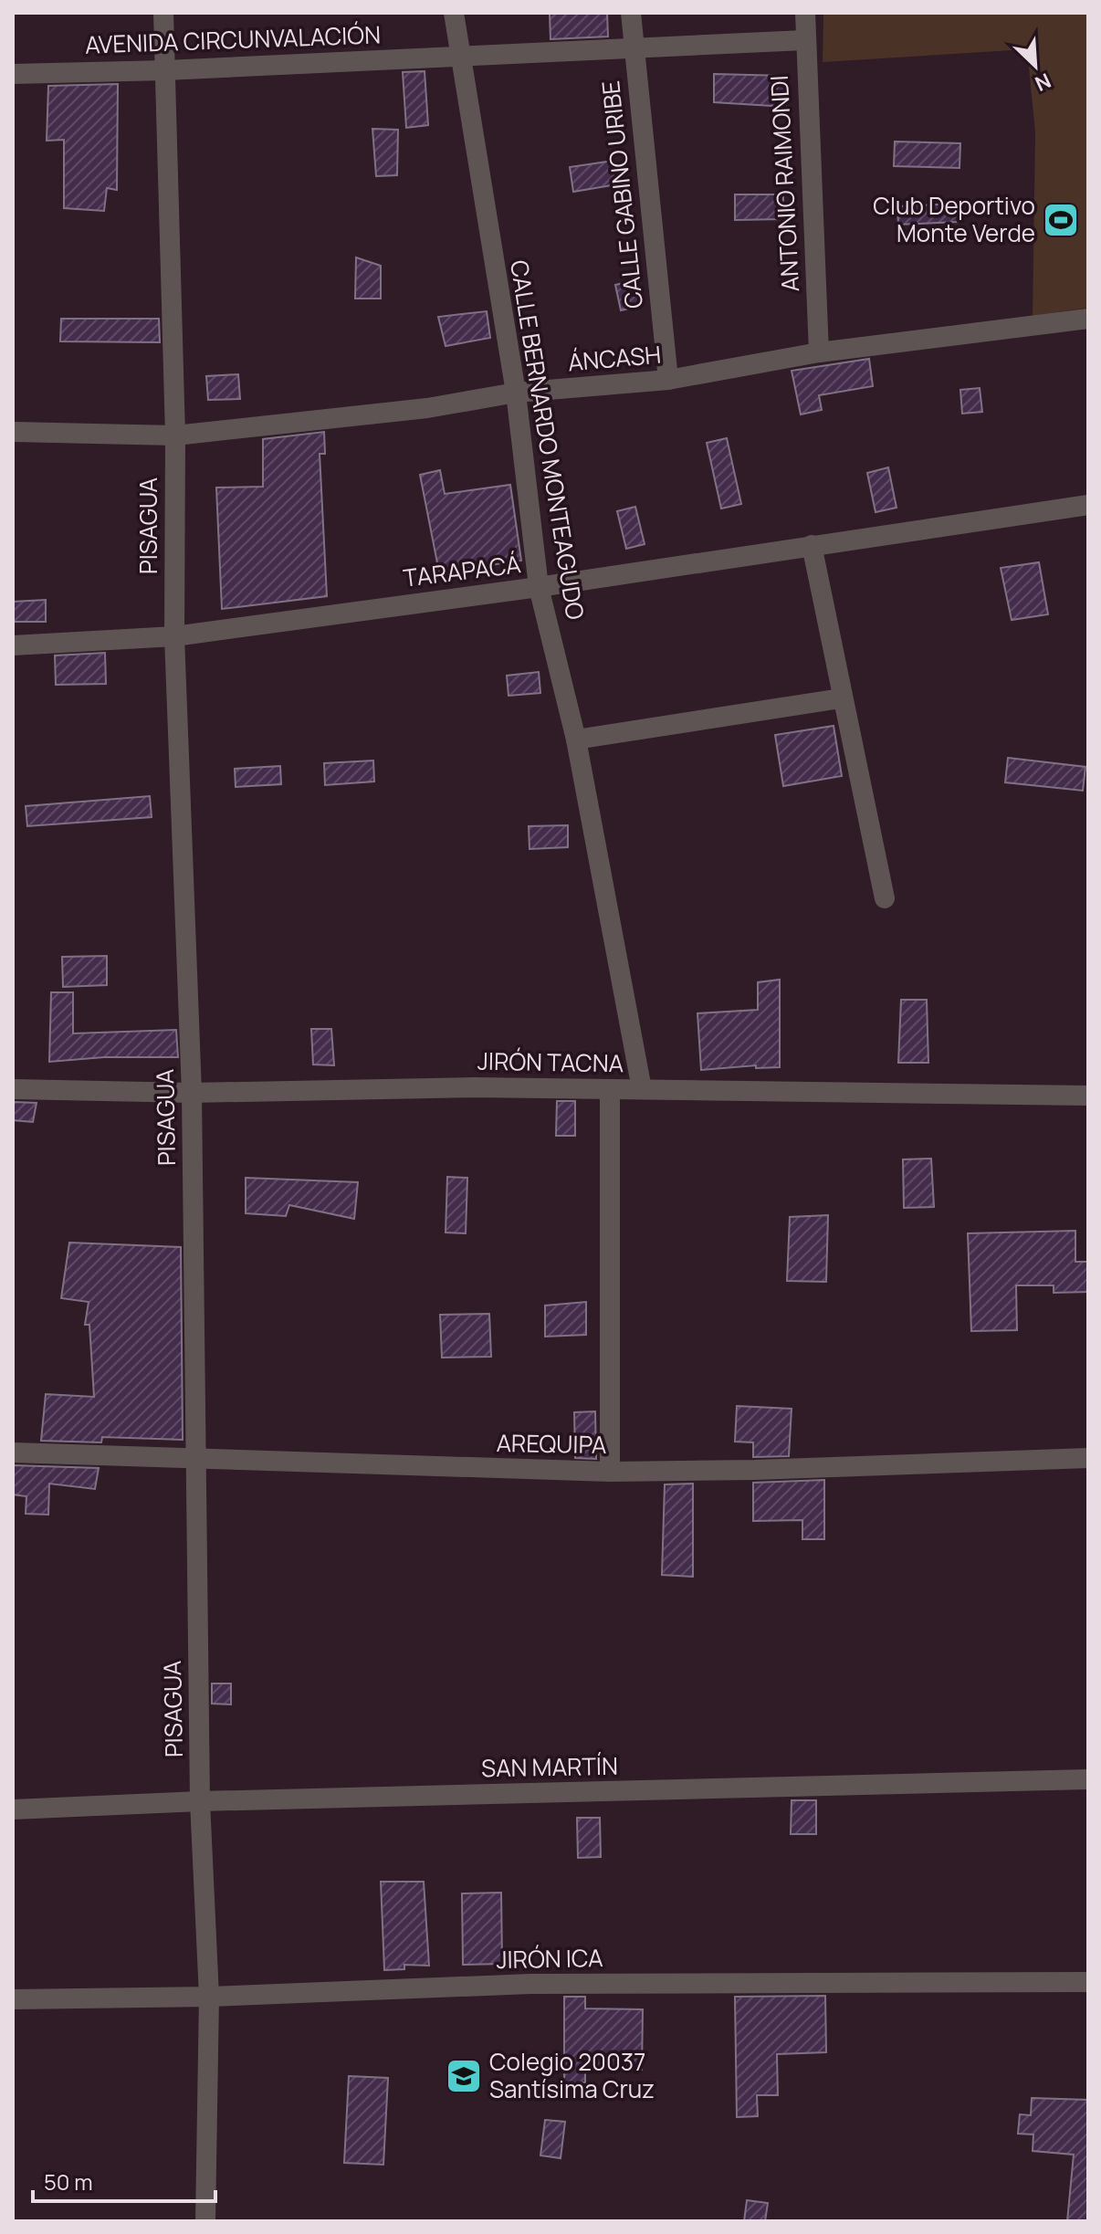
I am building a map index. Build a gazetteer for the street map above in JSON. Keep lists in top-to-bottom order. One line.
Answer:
{"streets":{"street":["AVENIDA CIRCUNVALACIÓN","ANTONIO RAIMONDI","CALLE GABINO URIBE","ÁNCASH","CALLE BERNARDO MONTEAGUDO","PISAGUA","TARAPACÁ","JIRÓN TACNA","AREQUIPA","SAN MARTÍN","JIRÓN ICA"]},"crossings":[["AVENIDA CIRCUNVALACIÓN","ANTONIO RAIMONDI"],["AVENIDA CIRCUNVALACIÓN","CALLE GABINO URIBE"],["AVENIDA CIRCUNVALACIÓN","CALLE BERNARDO MONTEAGUDO"],["AVENIDA CIRCUNVALACIÓN","PISAGUA"],["ANTONIO RAIMONDI","ÁNCASH"],["CALLE GABINO URIBE","ÁNCASH"],["ÁNCASH","CALLE BERNARDO MONTEAGUDO"],["ÁNCASH","PISAGUA"],["CALLE BERNARDO MONTEAGUDO","TARAPACÁ"],["CALLE BERNARDO MONTEAGUDO","JIRÓN TACNA"],["PISAGUA","TARAPACÁ"],["PISAGUA","JIRÓN TACNA"],["PISAGUA","AREQUIPA"],["PISAGUA","SAN MARTÍN"],["PISAGUA","JIRÓN ICA"]],"places":{"sports":["Club Deportivo Monte Verde"],"school or university":["Colegio 20037 Santísima Cruz"]},"scale_bar":"50 m","north":"bottom right"}
